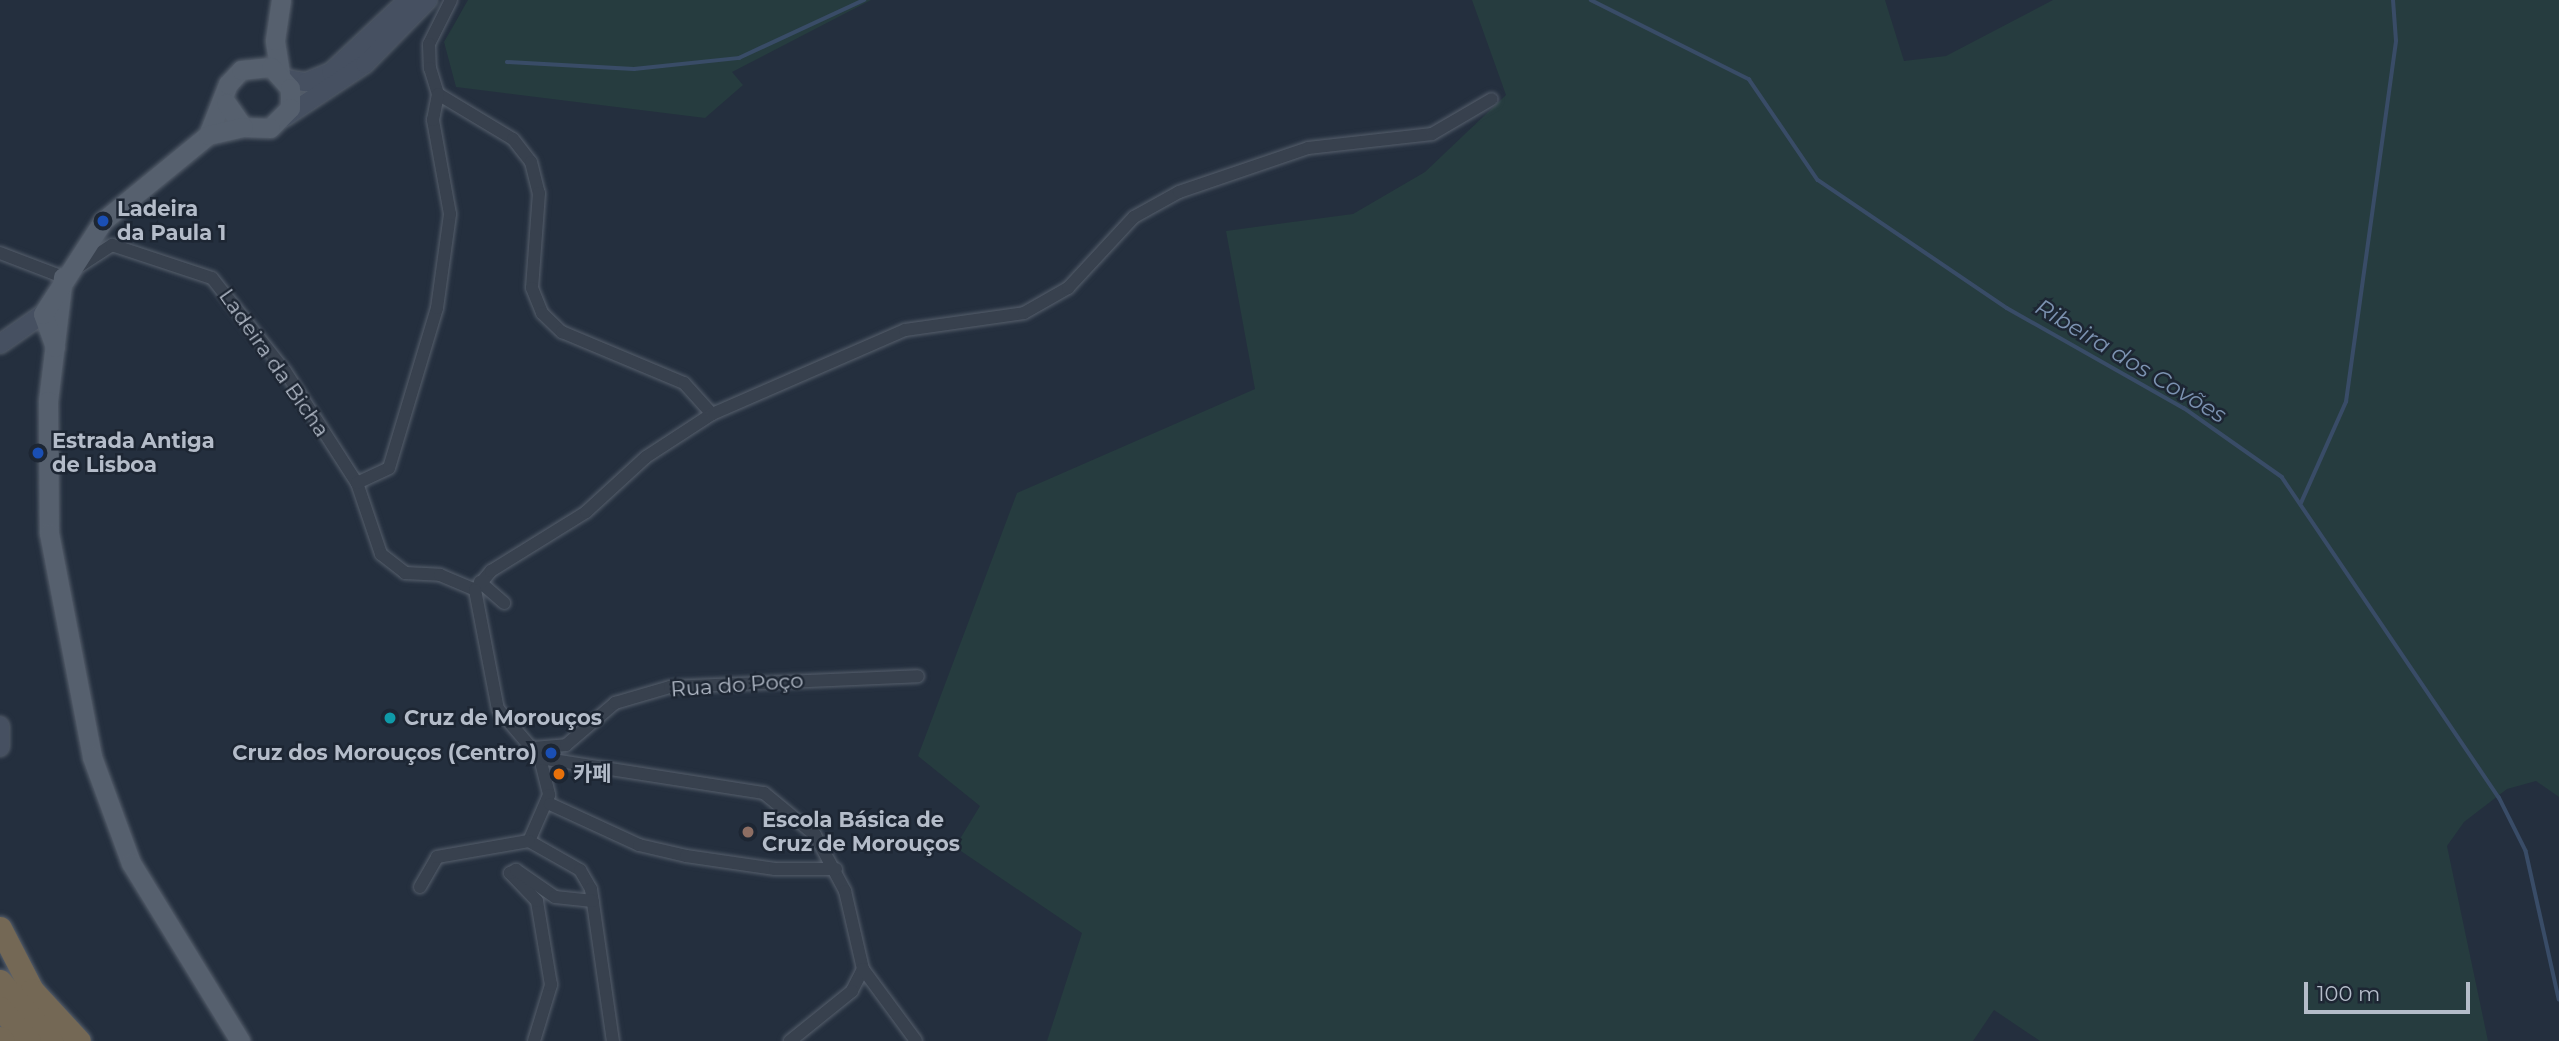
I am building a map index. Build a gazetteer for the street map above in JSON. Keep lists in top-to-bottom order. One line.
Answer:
{"streets":{"street":["Ladeira da Bicha","Rua do Poço"]},"water":["Ribeira dos Covões"],"places":["Ladeira da Paula 1","Estrada Antiga de Lisboa","Cruz de Morouços","Cruz dos Morouços (Centro)","카페","Escola Básica de Cruz de Morouços"],"scale_bar":"100 m"}
